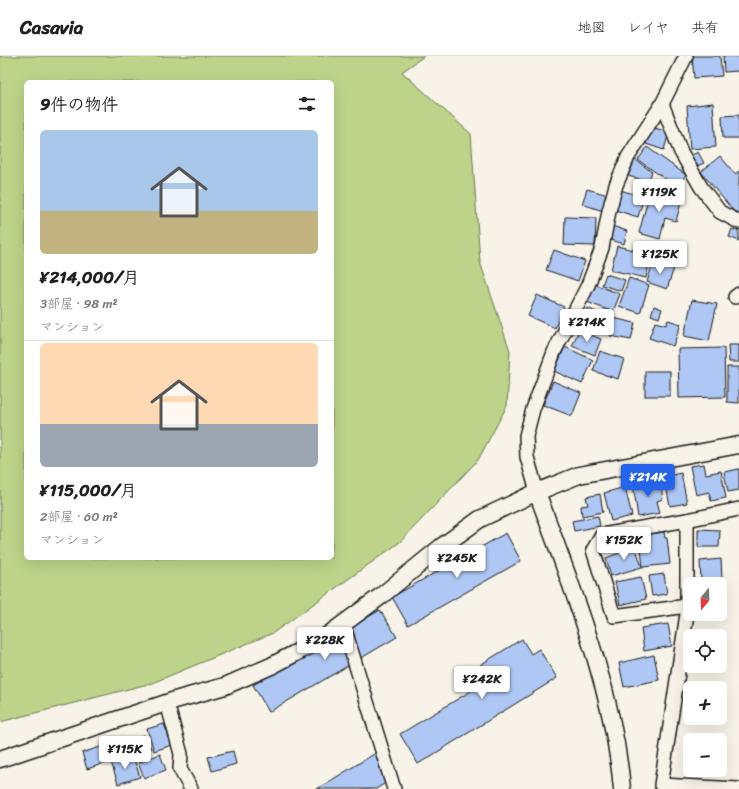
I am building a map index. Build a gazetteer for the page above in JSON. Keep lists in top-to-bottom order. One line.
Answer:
{"north":"bottom","page":{"header":"Casavia","nav":["地図","レイヤ","共有"],"heading":"9件の物件","list":[{"name":"¥214,000/月","note":"3部屋 · 98 m² · マンション"},{"name":"¥115,000/月","note":"2部屋 · 60 m² · マンション"}],"price":["¥119K","¥125K","¥214K","¥214K","¥152K","¥245K","¥228K","¥242K","¥115K"],"map_buttons":["+","−"]}}
